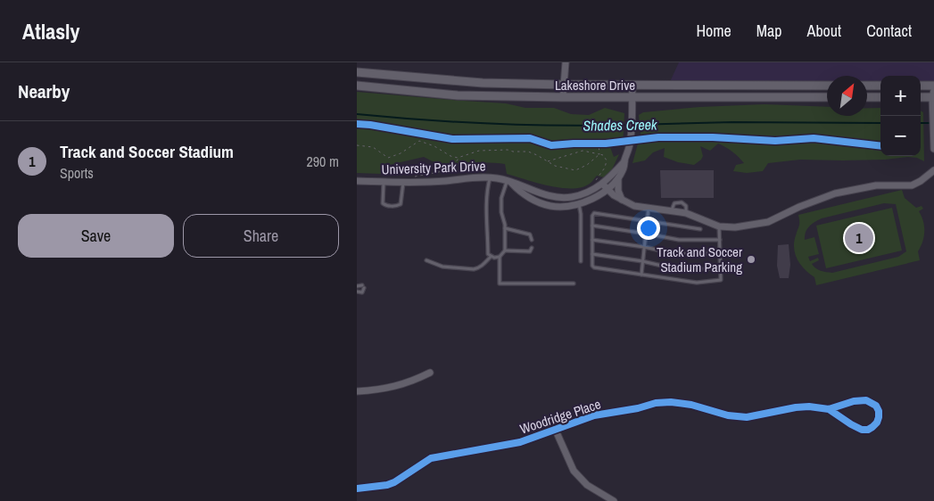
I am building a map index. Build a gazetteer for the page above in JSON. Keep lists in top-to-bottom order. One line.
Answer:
{"streets":{"main road":["Lakeshore Drive"],"street":["University Park Drive","Woodridge Place"]},"crossings":[["Lakeshore Drive","University Park Drive"]],"water":["Shades Creek"],"places":["Track and Soccer Stadium Parking"],"north":"top right","page":{"header":"Atlasly","nav":["Home","Map","About","Contact"],"heading":"Nearby","map_buttons":["+","−"],"list":[{"mark":"1","name":"Track and Soccer Stadium","note":"Sports","value":"290 m"}],"buttons":["Save","Share"],"pins":"1"}}
